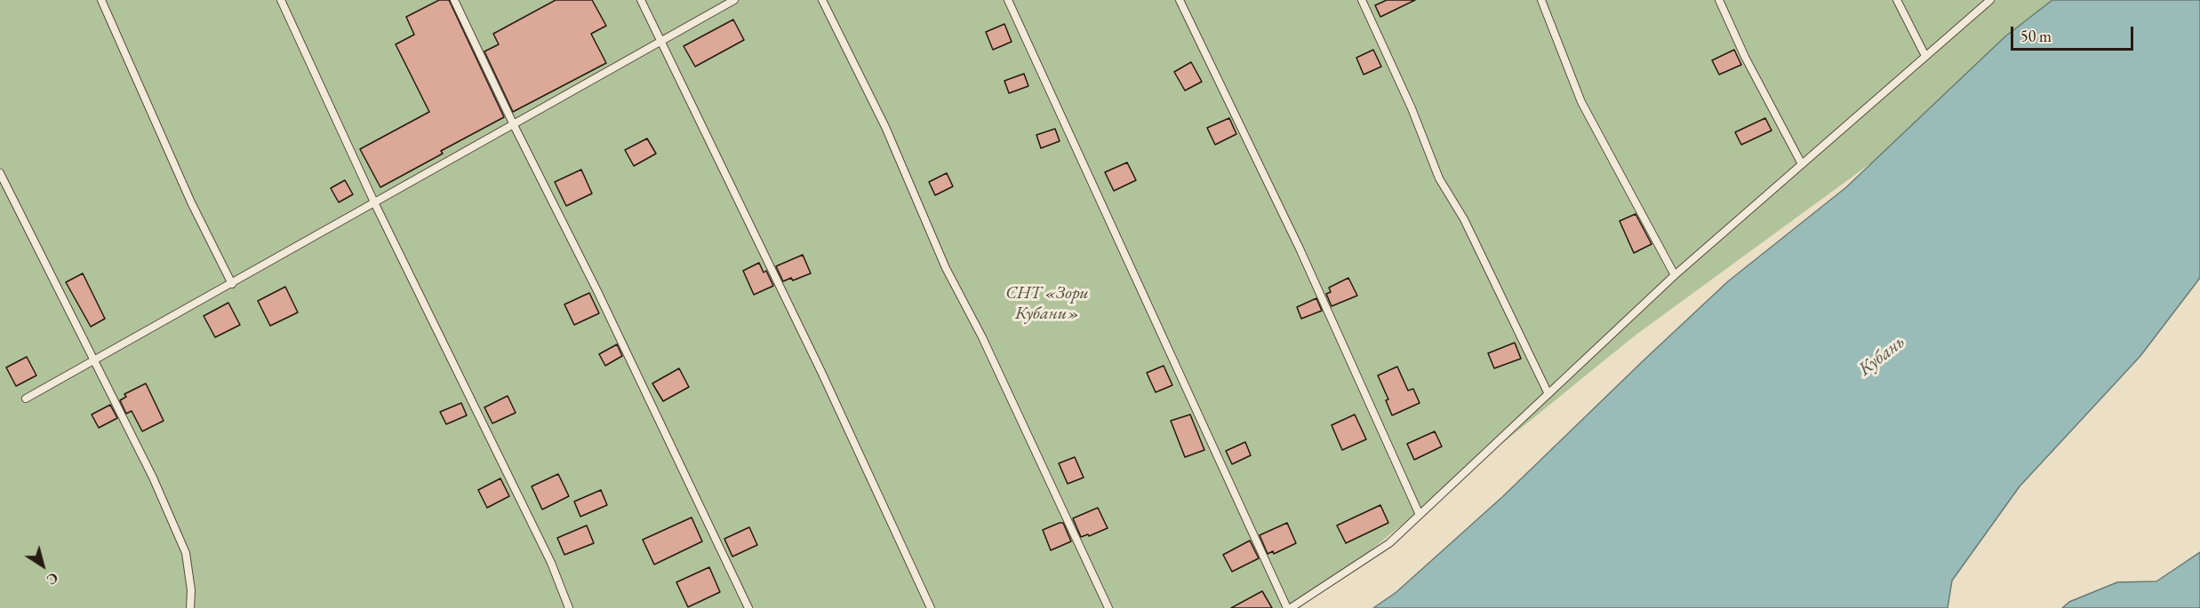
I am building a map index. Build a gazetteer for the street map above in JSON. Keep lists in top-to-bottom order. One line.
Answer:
{"water":["Кубань"],"parks":["СНТ «Зори Кубани»"],"scale_bar":"50 m","north":"bottom right"}
